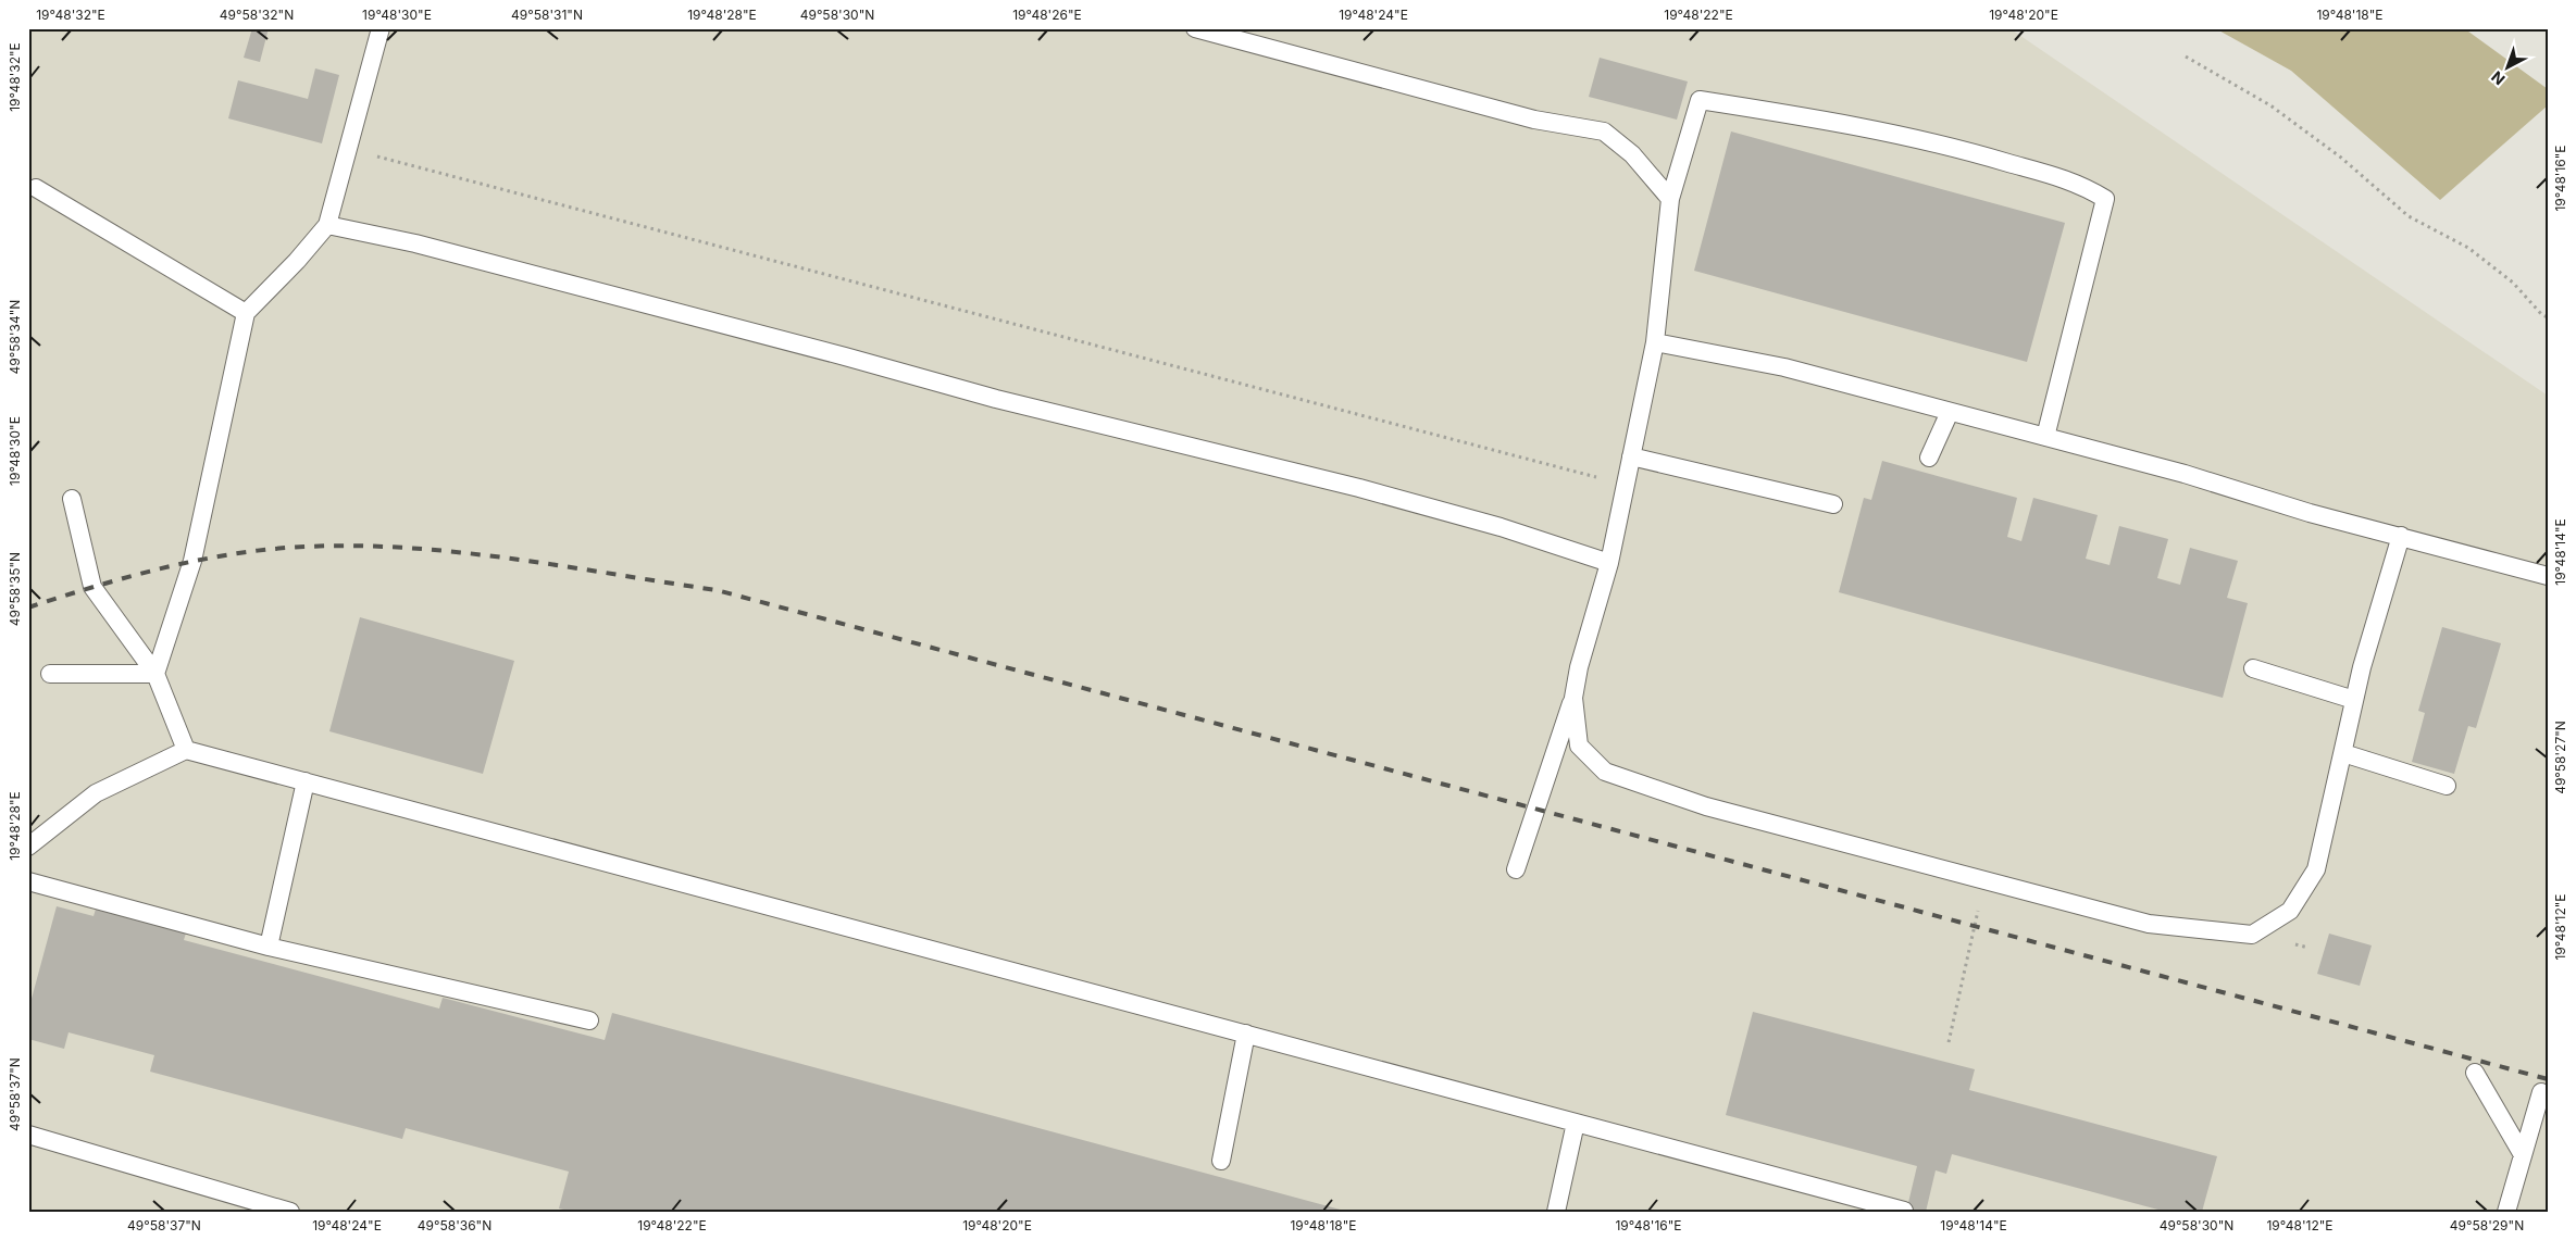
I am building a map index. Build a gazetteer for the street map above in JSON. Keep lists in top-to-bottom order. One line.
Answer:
{"north":"bottom left","coordinates":["19°48'32\"E","49°58'32\"N","19°48'30\"E","49°58'31\"N","19°48'28\"E","49°58'30\"N","19°48'26\"E","19°48'24\"E","19°48'22\"E","19°48'20\"E","19°48'18\"E","19°48'16\"E","49°58'34\"N","19°48'14\"E","49°58'35\"N","49°58'27\"N","19°48'12\"E","49°58'37\"N","49°58'36\"N","49°58'29\"N"]}
